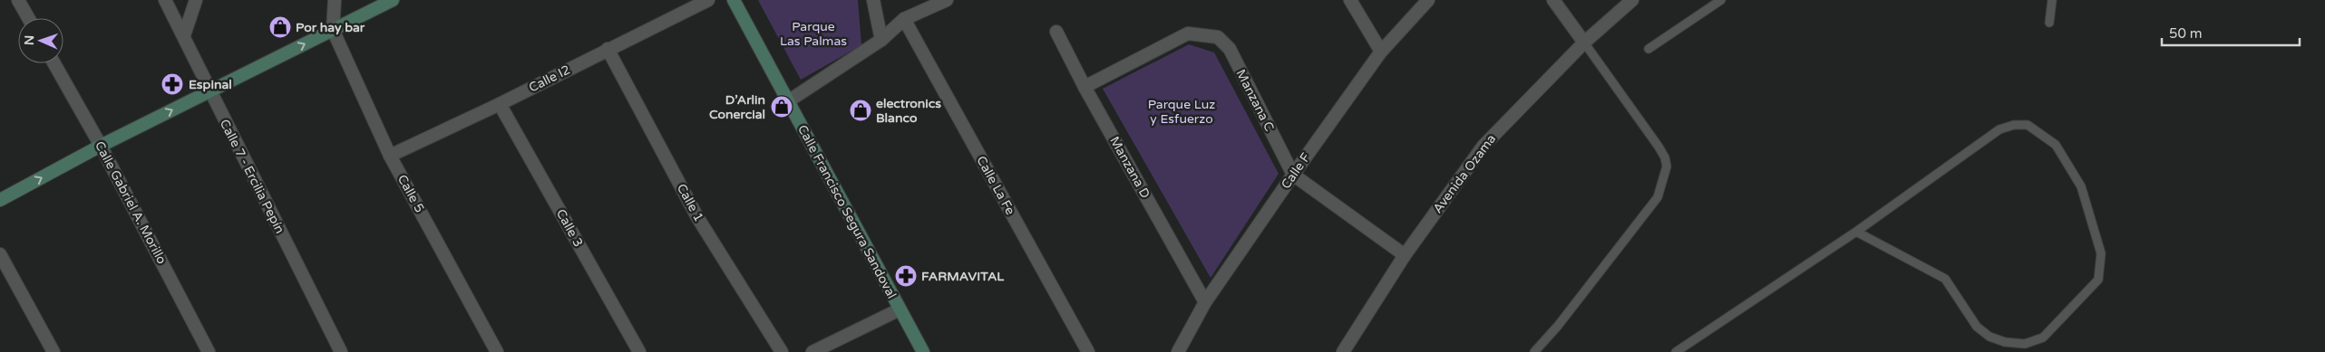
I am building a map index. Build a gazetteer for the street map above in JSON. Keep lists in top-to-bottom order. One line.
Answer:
{"streets":{"main road":["Calle Francisco Segura Sandoval"],"street":["Calle I2","Manzana C","Manzana D","Calle F","Avenida Ozama","Calle 7 - Ercilia Pepín","Calle La Fe","Calle 5","Calle Gabriel A. Morillo","Calle 1","Calle 3"]},"crossings":[["Calle I2","Calle 5"],["Calle I2","Calle 1"],["Calle I2","Calle 3"],["Manzana C","Manzana D"],["Manzana C","Calle F"],["Manzana C","Avenida Ozama"],["Manzana D","Calle F"]],"parks":["Parque Las Palmas","Parque Luz y Esfuerzo"],"places":{"shop":["Por hay bar","D’Arlin Conercial","electronics Blanco"],"pharmacy":["Espinal","FARMAVITAL"]},"scale_bar":"50 m","north":"left"}
